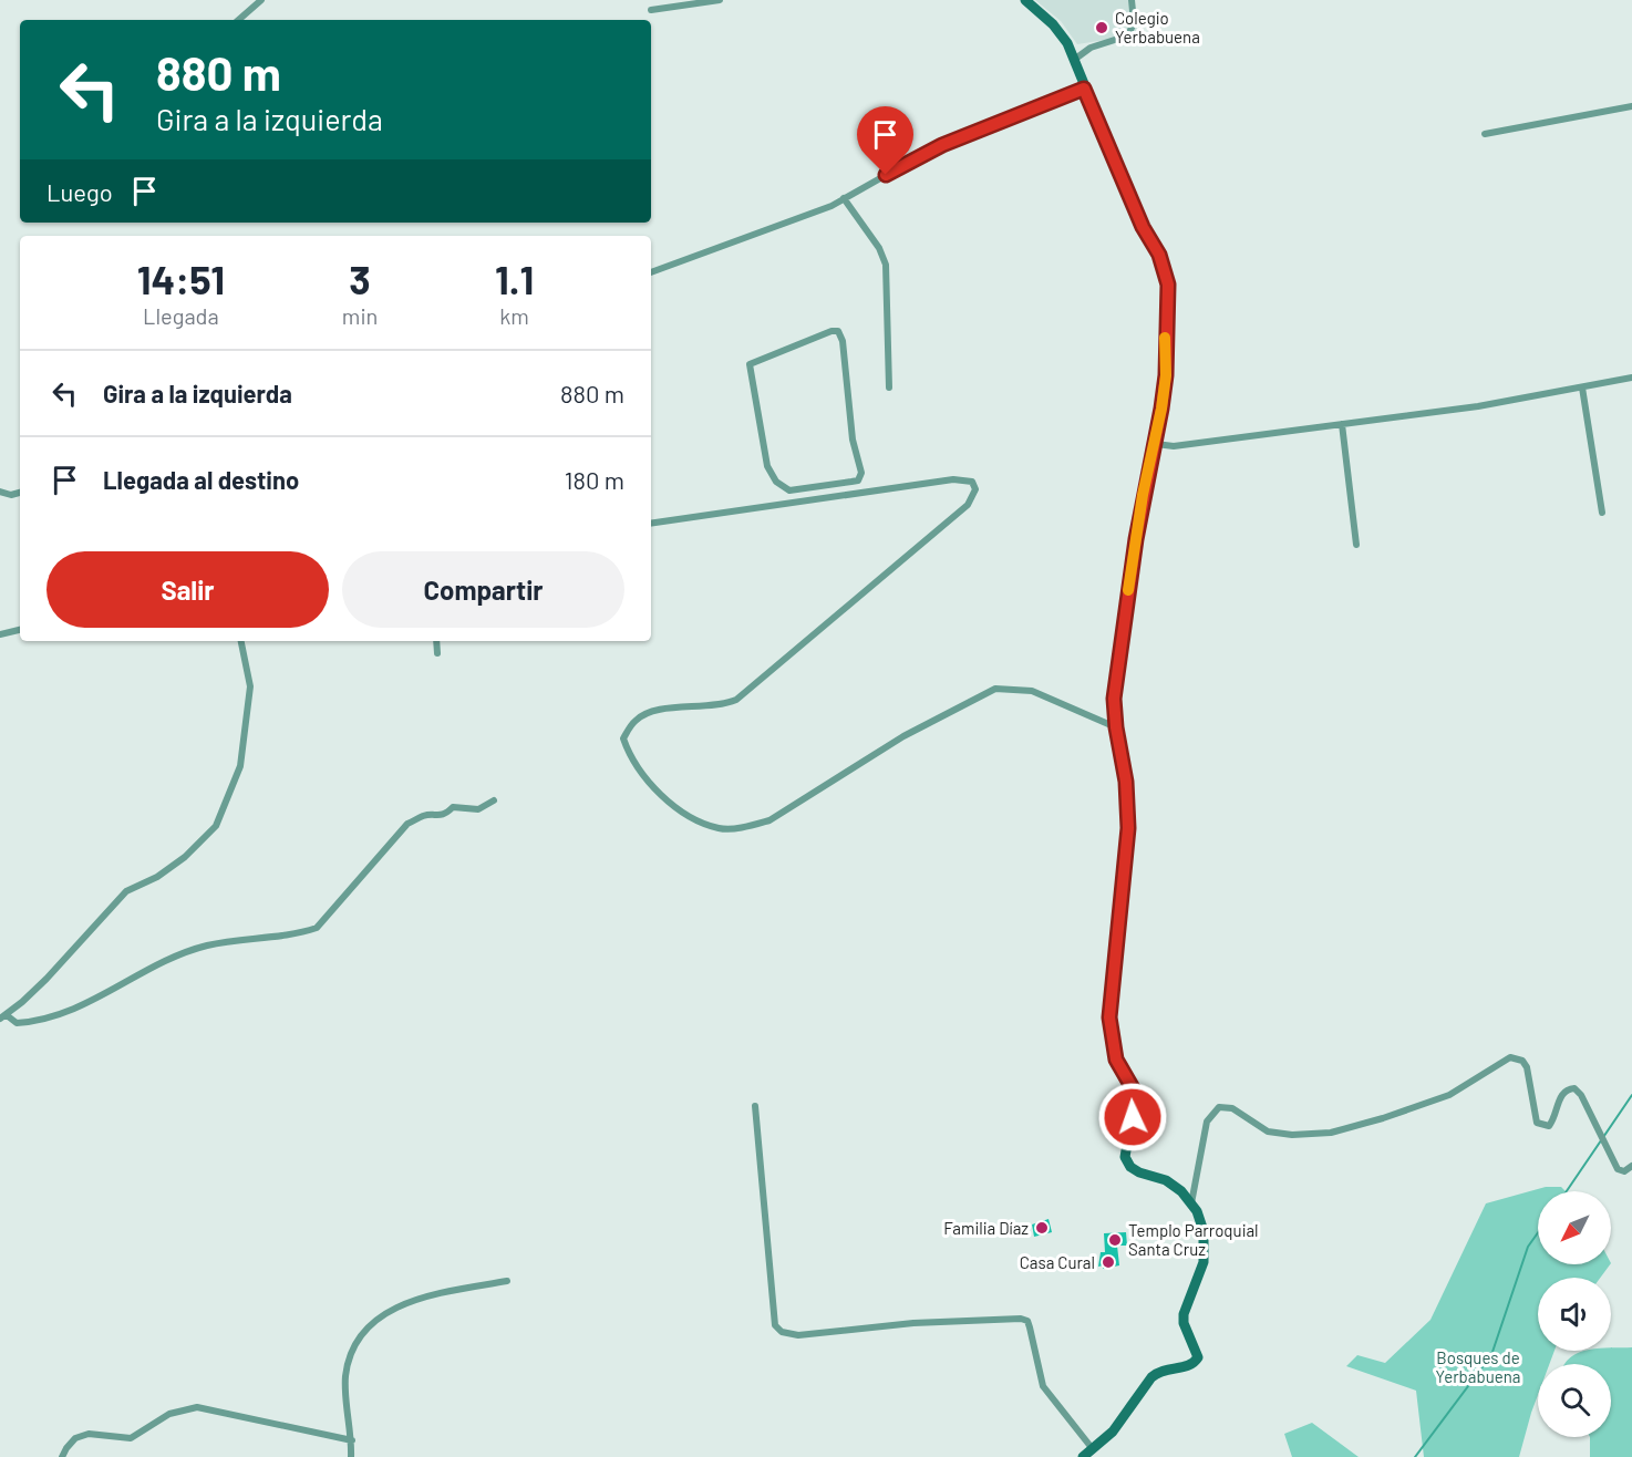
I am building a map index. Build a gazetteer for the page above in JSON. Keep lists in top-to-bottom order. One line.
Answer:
{"parks":["Bosques de Yerbabuena"],"places":["Colegio Yerbabuena","Familia Díaz","Templo Parroquial Santa Cruz","Casa Cural"],"north":"bottom left","page":{"turn":["880 m","Gira a la izquierda"],"then":"Luego","eta":["14:51","Llegada","3","min","1.1","km"],"list":[{"name":"Gira a la izquierda","value":"880 m"},{"name":"Llegada al destino","value":"180 m"}],"buttons":["Salir","Compartir"]}}
